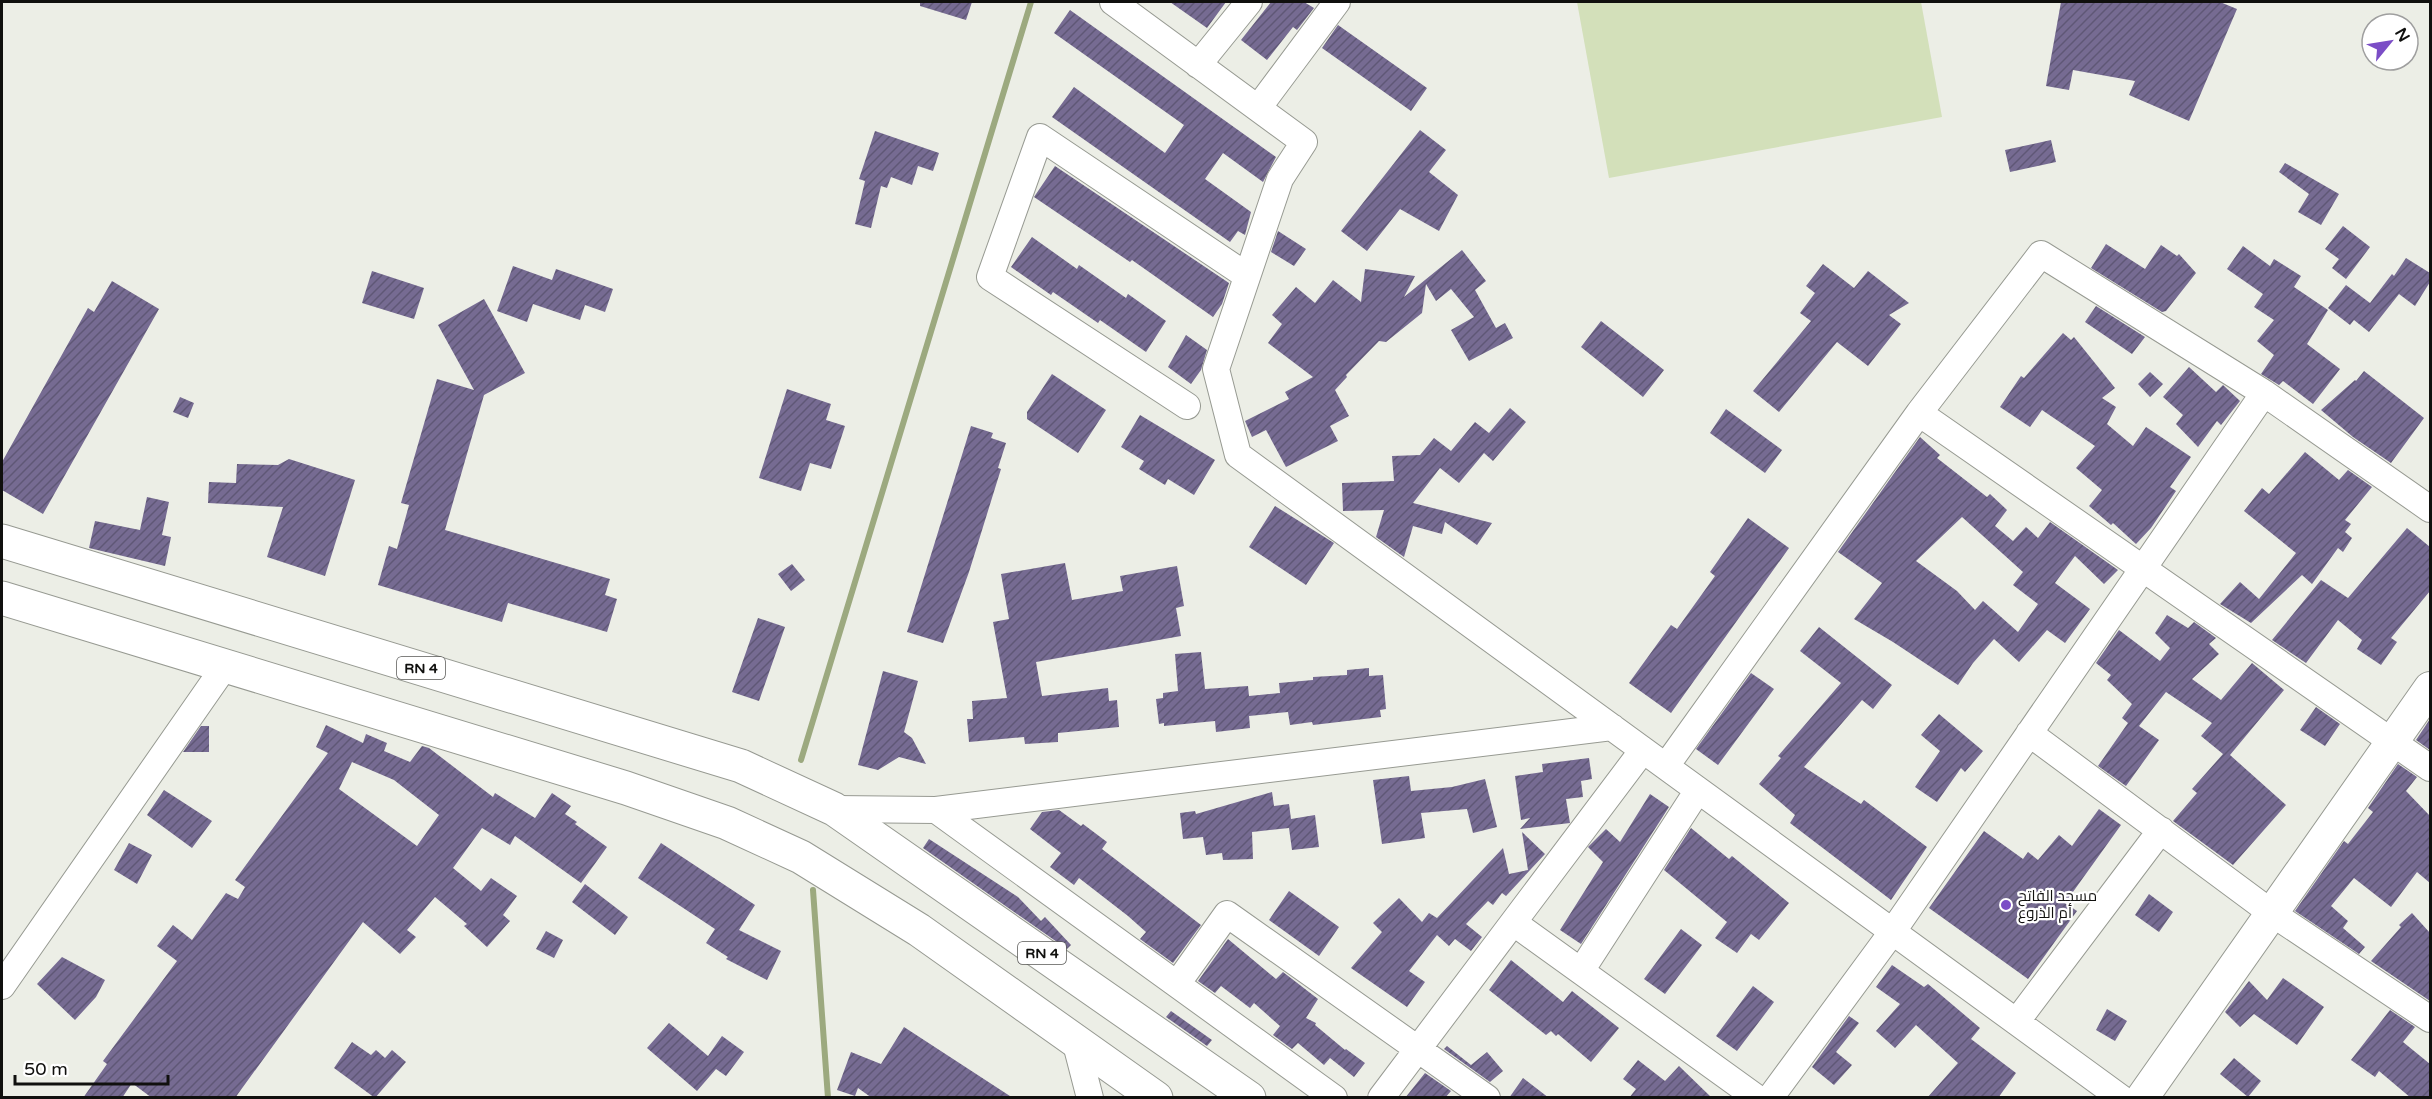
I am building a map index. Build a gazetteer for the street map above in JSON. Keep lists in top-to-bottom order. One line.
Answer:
{"streets":{"highway":["RN 4"]},"places":["مسجد الفاتح أم الذروع"],"scale_bar":"50 m","north":"top right"}
